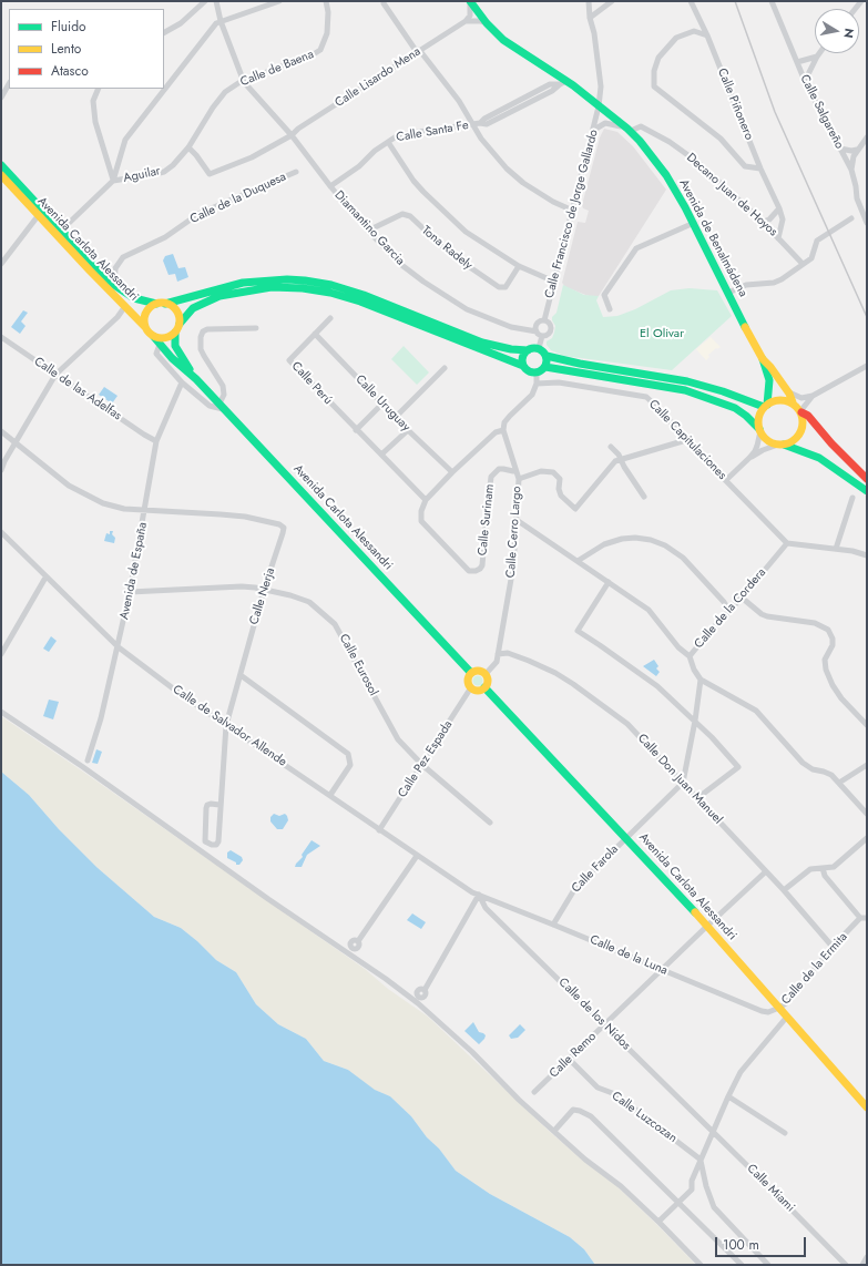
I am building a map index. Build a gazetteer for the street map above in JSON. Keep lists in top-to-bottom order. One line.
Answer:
{"streets":{"main road":["Avenida de Benalmádena","Avenida Carlota Alessandri"],"street":["Calle de Baena","Calle Lisardo Mena","Calle Piñonero","Calle Salgareño","Calle Santa Fe","Aguilar","Decano Juan de Hoyos","Calle de la Duquesa","Calle Francisco de Jorge Gallardo","Diamantino Garcia","Tona Radely","Calle Perú","Calle de las Adelfas","Calle Uruguay","Calle Capitulaciones","Calle Surinam","Calle Cerro Largo","Avenida de España","Calle Nerja","Calle de la Cordera","Calle Eurosol","Calle de Salvador Allende","Calle Pez Espada","Calle Don Juan Manuel","Calle Farola","Calle de la Luna","Calle de la Ermita","Calle de los Nidos","Calle Remo","Calle Luzcozan","Calle Miami"]},"crossings":[["Calle de Baena","Aguilar"],["Calle de Baena","Diamantino Garcia"],["Calle Lisardo Mena","Diamantino Garcia"],["Calle Piñonero","Decano Juan de Hoyos"],["Calle Santa Fe","Diamantino Garcia"],["Calle Santa Fe","Avenida de Benalmádena"],["Aguilar","Avenida Carlota Alessandri"],["Decano Juan de Hoyos","Avenida de Benalmádena"],["Calle Francisco de Jorge Gallardo","Diamantino Garcia"],["Calle Francisco de Jorge Gallardo","Avenida de Benalmádena"],["Diamantino Garcia","Tona Radely"],["Avenida Carlota Alessandri","Calle Cerro Largo"],["Avenida Carlota Alessandri","Calle Pez Espada"],["Avenida Carlota Alessandri","Calle Farola"],["Avenida Carlota Alessandri","Calle de la Luna"],["Avenida Carlota Alessandri","Calle de la Ermita"],["Avenida Carlota Alessandri","Calle Remo"],["Calle Perú","Calle Uruguay"],["Calle Perú","Calle Surinam"],["Calle de las Adelfas","Avenida de España"],["Calle Capitulaciones","Calle de la Cordera"],["Calle Surinam","Calle Cerro Largo"],["Calle Cerro Largo","Calle Pez Espada"],["Calle Cerro Largo","Calle Don Juan Manuel"],["Avenida de España","Calle Nerja"],["Avenida de España","Calle Eurosol"],["Avenida de España","Calle de Salvador Allende"],["Calle Nerja","Calle Eurosol"],["Calle Nerja","Calle de Salvador Allende"],["Calle Eurosol","Calle Pez Espada"],["Calle de Salvador Allende","Calle Pez Espada"],["Calle de Salvador Allende","Calle de la Luna"],["Calle de Salvador Allende","Calle de los Nidos"],["Calle Don Juan Manuel","Calle de la Ermita"],["Calle Don Juan Manuel","Calle Remo"],["Calle Farola","Calle de la Luna"],["Calle de la Luna","Calle de la Ermita"],["Calle de la Luna","Calle de los Nidos"],["Calle de la Luna","Calle Remo"],["Calle de los Nidos","Calle Remo"],["Calle de los Nidos","Calle Miami"],["Calle Remo","Calle Luzcozan"]],"parks":["El Olivar"],"legend":["Fluido","Lento","Atasco"],"scale_bar":"100 m","north":"right"}
